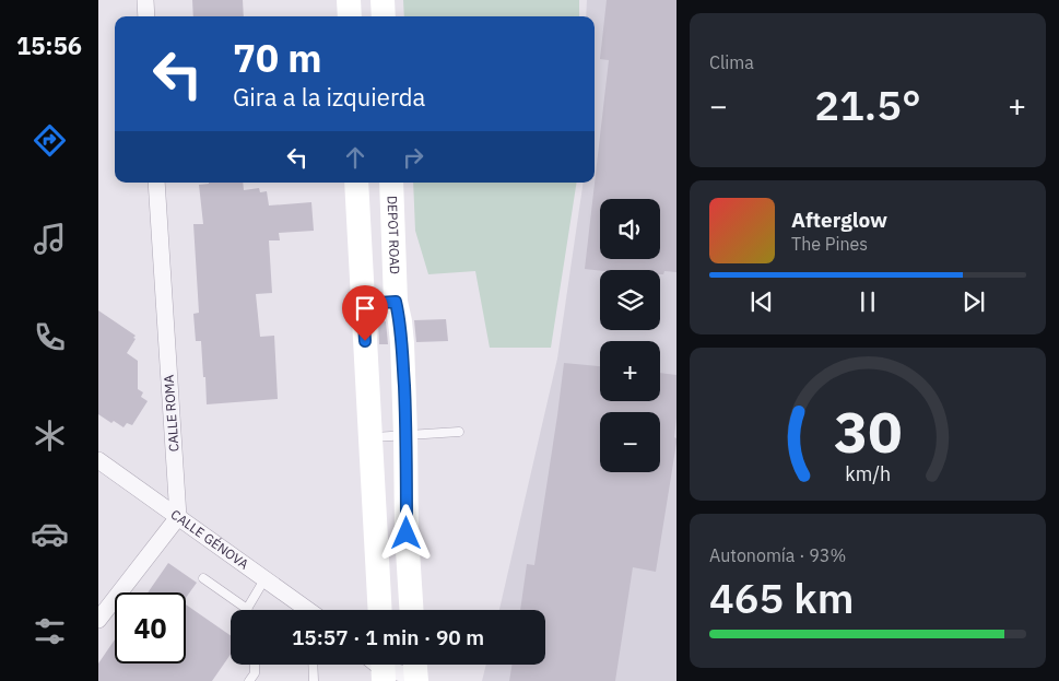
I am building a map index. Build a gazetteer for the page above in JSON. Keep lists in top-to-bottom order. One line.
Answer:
{"streets":{"street":["DEPOT ROAD","CALLE ROMA","CALLE GÉNOVA"]},"crossings":[["CALLE ROMA","CALLE GÉNOVA"]],"page":{"tabs":"15:56","tile":["Clima",["Autonomía · 93%","465 km"]],"turn":["70 m","Gira a la izquierda"],"heat":["−","21.5°","+"],"song":["Afterglow","The Pines"],"map_buttons":["+","−"],"limit":"40","trip":"15:57 · 1 min · 90 m","gauge":["30","km/h"]}}
